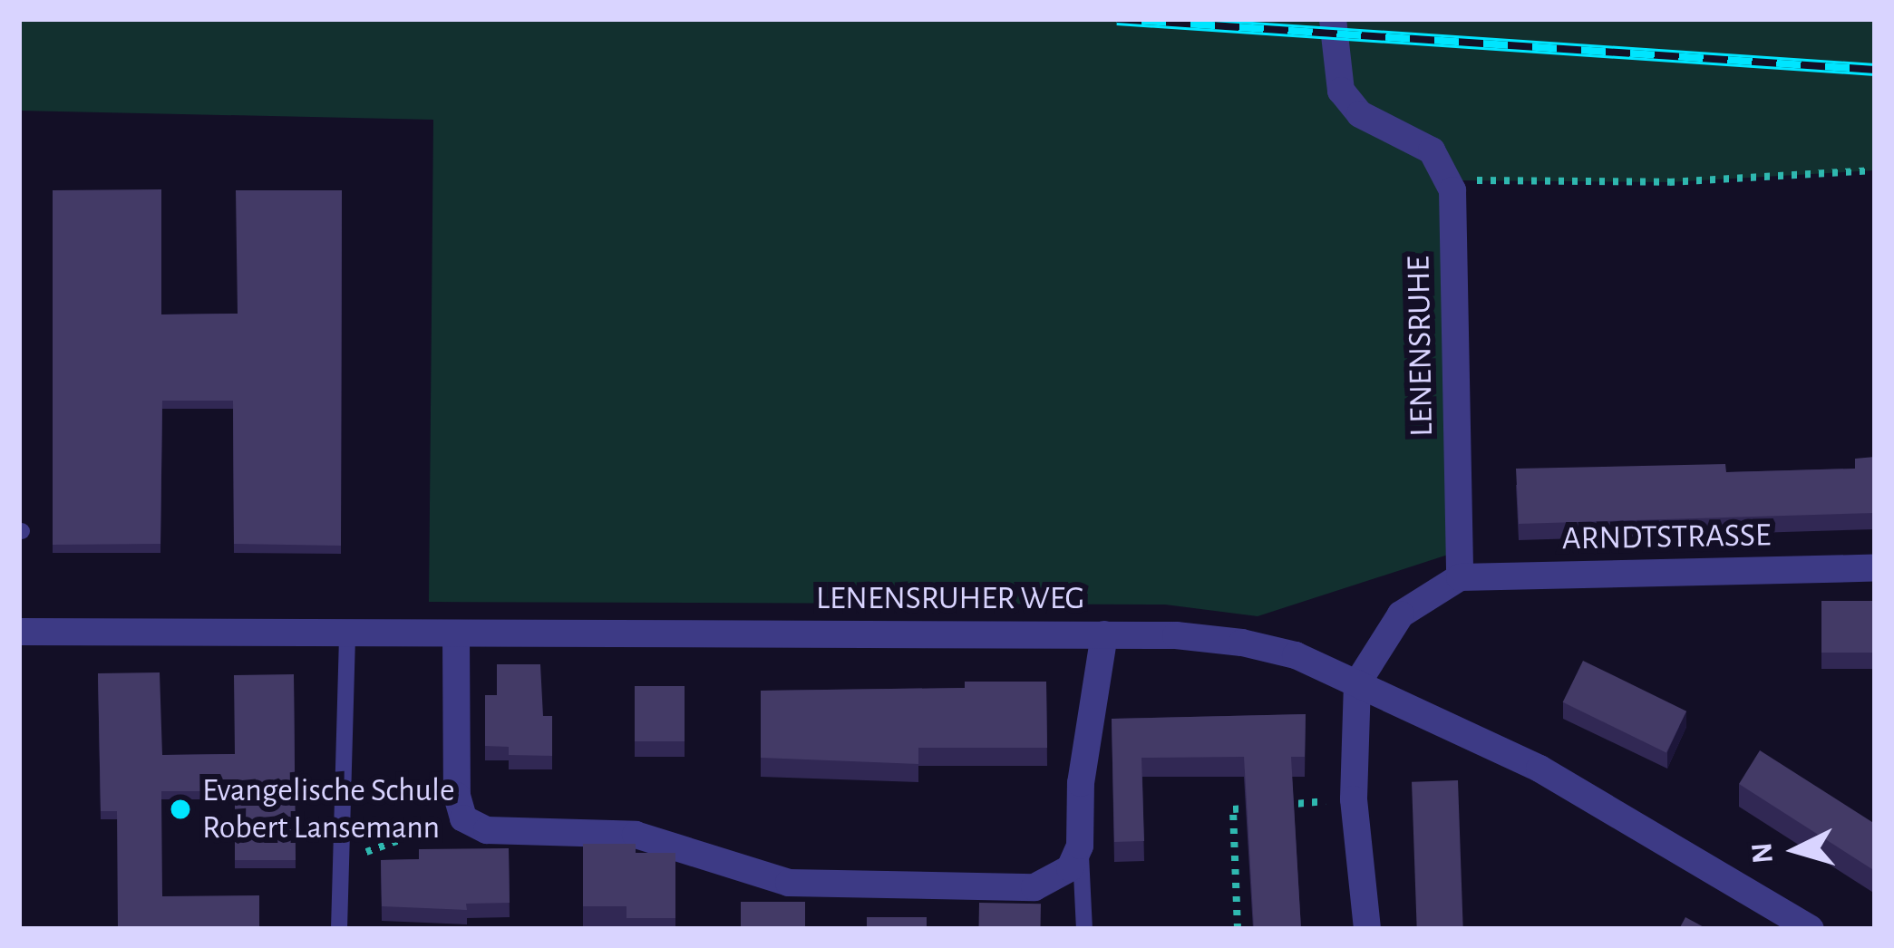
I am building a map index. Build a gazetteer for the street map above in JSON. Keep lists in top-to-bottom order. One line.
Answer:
{"streets":{"street":["LENENSRUHE","ARNDTSTRASSE","LENENSRUHER WEG"]},"crossings":[["LENENSRUHE","ARNDTSTRASSE"]],"places":["Evangelische Schule Robert Lansemann"],"north":"left"}
